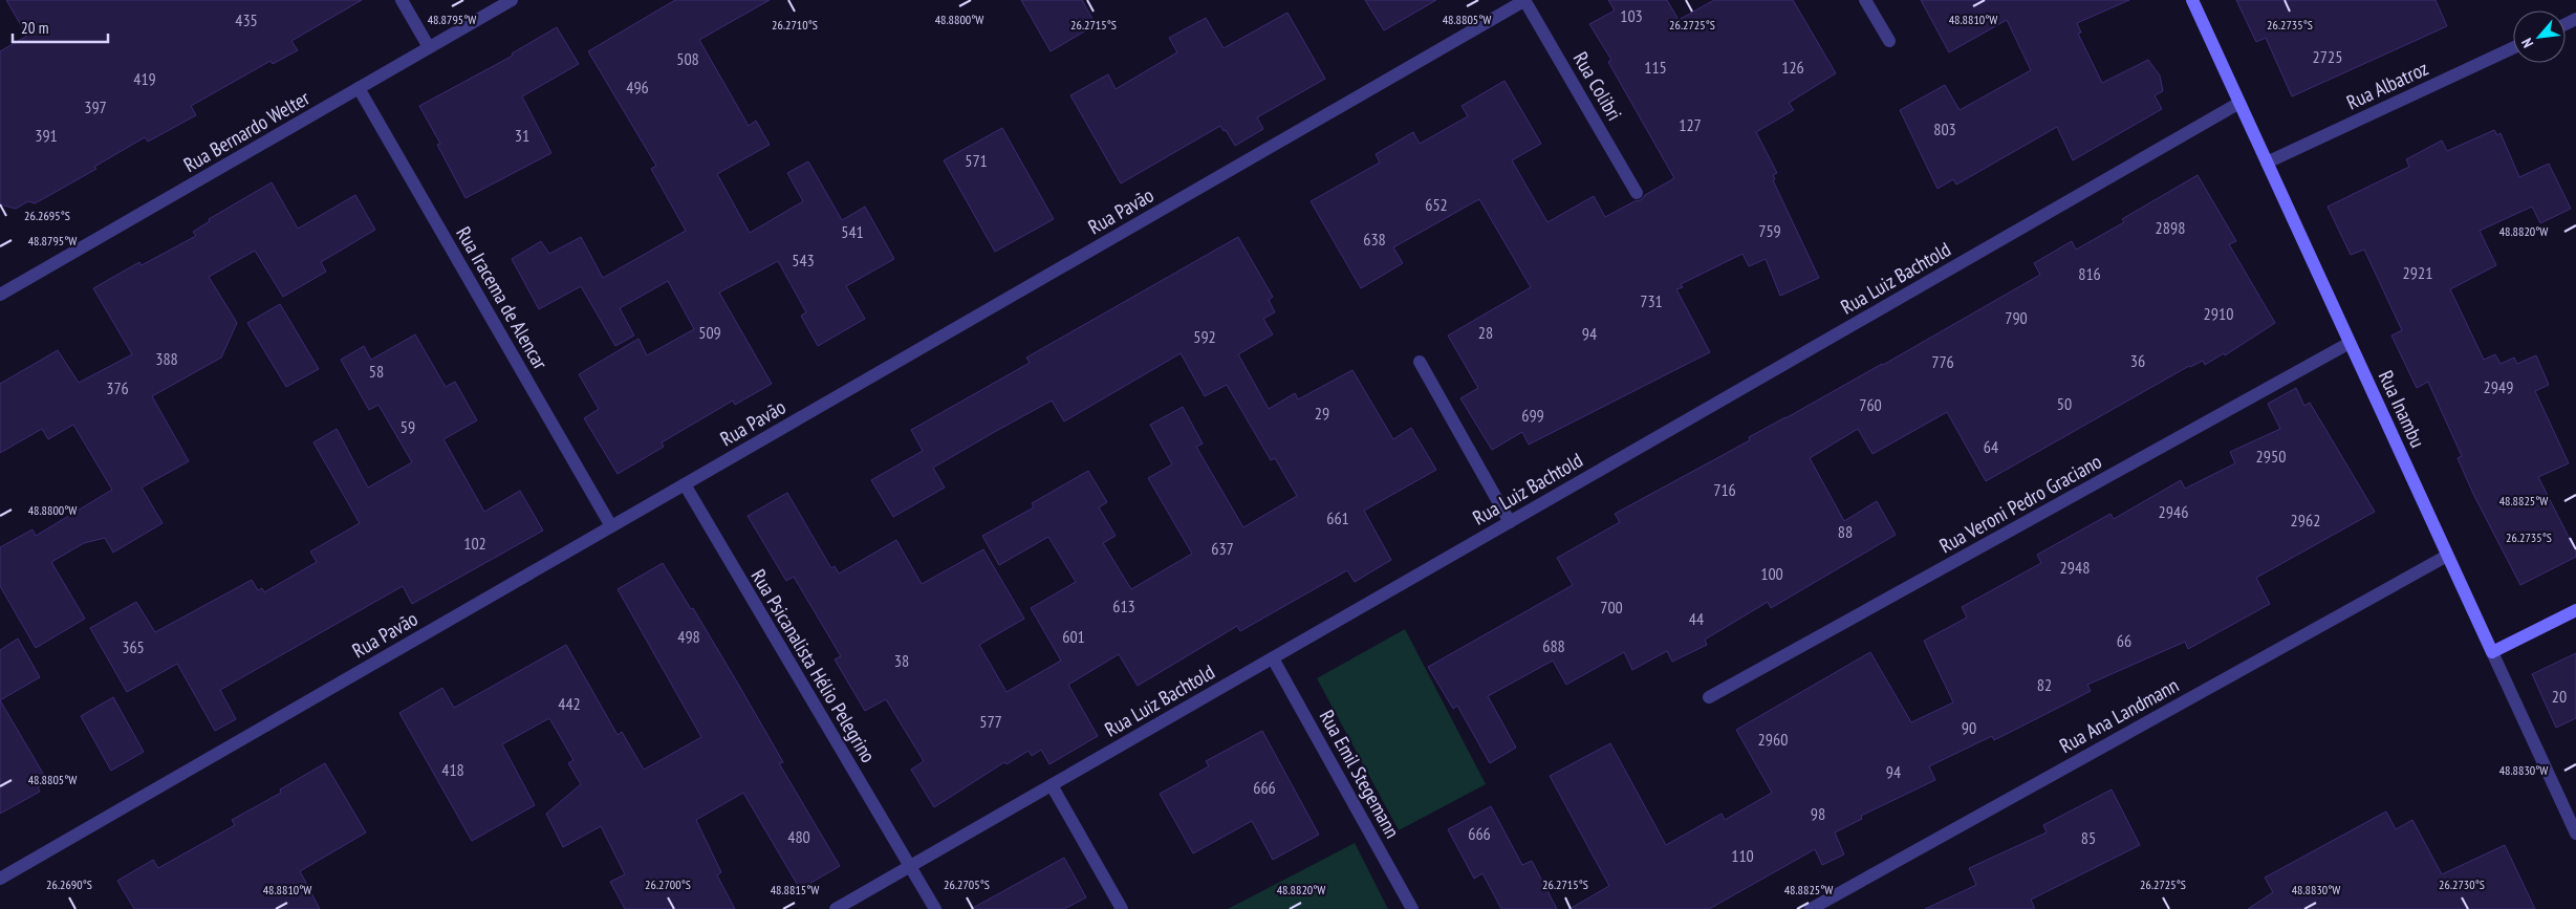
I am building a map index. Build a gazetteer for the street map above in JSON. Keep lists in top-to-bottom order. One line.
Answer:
{"streets":{"main road":["Rua Inambu"],"street":["Rua Albatroz","Rua Colibri","Rua Bernardo Welter","Rua Pavão","Rua Luiz Bachtold","Rua Iracema de Alencar","Rua Veroni Pedro Graciano","Rua Psicanalista Hélio Pelegrino","Rua Ana Landmann","Rua Emil Stegemann"]},"crossings":[["Rua Albatroz","Rua Inambu"],["Rua Colibri","Rua Pavão"],["Rua Bernardo Welter","Rua Iracema de Alencar"],["Rua Pavão","Rua Iracema de Alencar"],["Rua Pavão","Rua Psicanalista Hélio Pelegrino"],["Rua Luiz Bachtold","Rua Inambu"],["Rua Luiz Bachtold","Rua Psicanalista Hélio Pelegrino"],["Rua Luiz Bachtold","Rua Emil Stegemann"],["Rua Inambu","Rua Veroni Pedro Graciano"],["Rua Inambu","Rua Ana Landmann"]],"house_numbers":["103","435","2725","508","115","126","419","496","397","127","803","391","31","571","652","2898","759","541","638","543","2921","816","731","2910","790","509","28","94","592","388","36","776","58","2949","376","50","760","29","699","59","64","2950","716","2946","661","2962","88","102","637","2948","100","613","700","44","498","601","66","688","365","38","82","20","442","577","90","2960","418","94","666","98","666","480","85","110"],"scale_bar":"20 m","north":"bottom left","coordinates":["48.8810°W","48.8795°W","48.8800°W","48.8805°W","26.2710°S","26.2715°S","26.2725°S","26.2735°S","26.2695°S","48.8820°W","48.8825°W","48.8830°W","26.2690°S","26.2700°S","26.2705°S","26.2730°S","48.8815°W"]}
